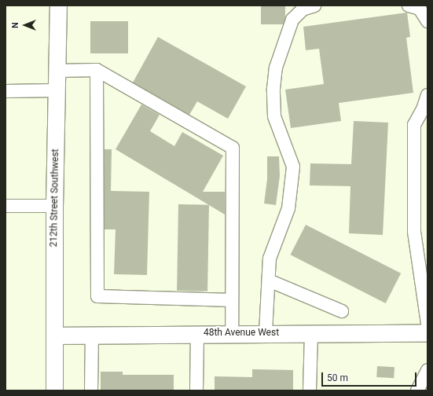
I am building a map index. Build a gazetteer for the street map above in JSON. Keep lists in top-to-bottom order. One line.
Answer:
{"streets":{"main road":["212th Street Southwest","48th Avenue West"]},"crossings":[["212th Street Southwest","48th Avenue West"]],"scale_bar":"50 m","north":"left"}
